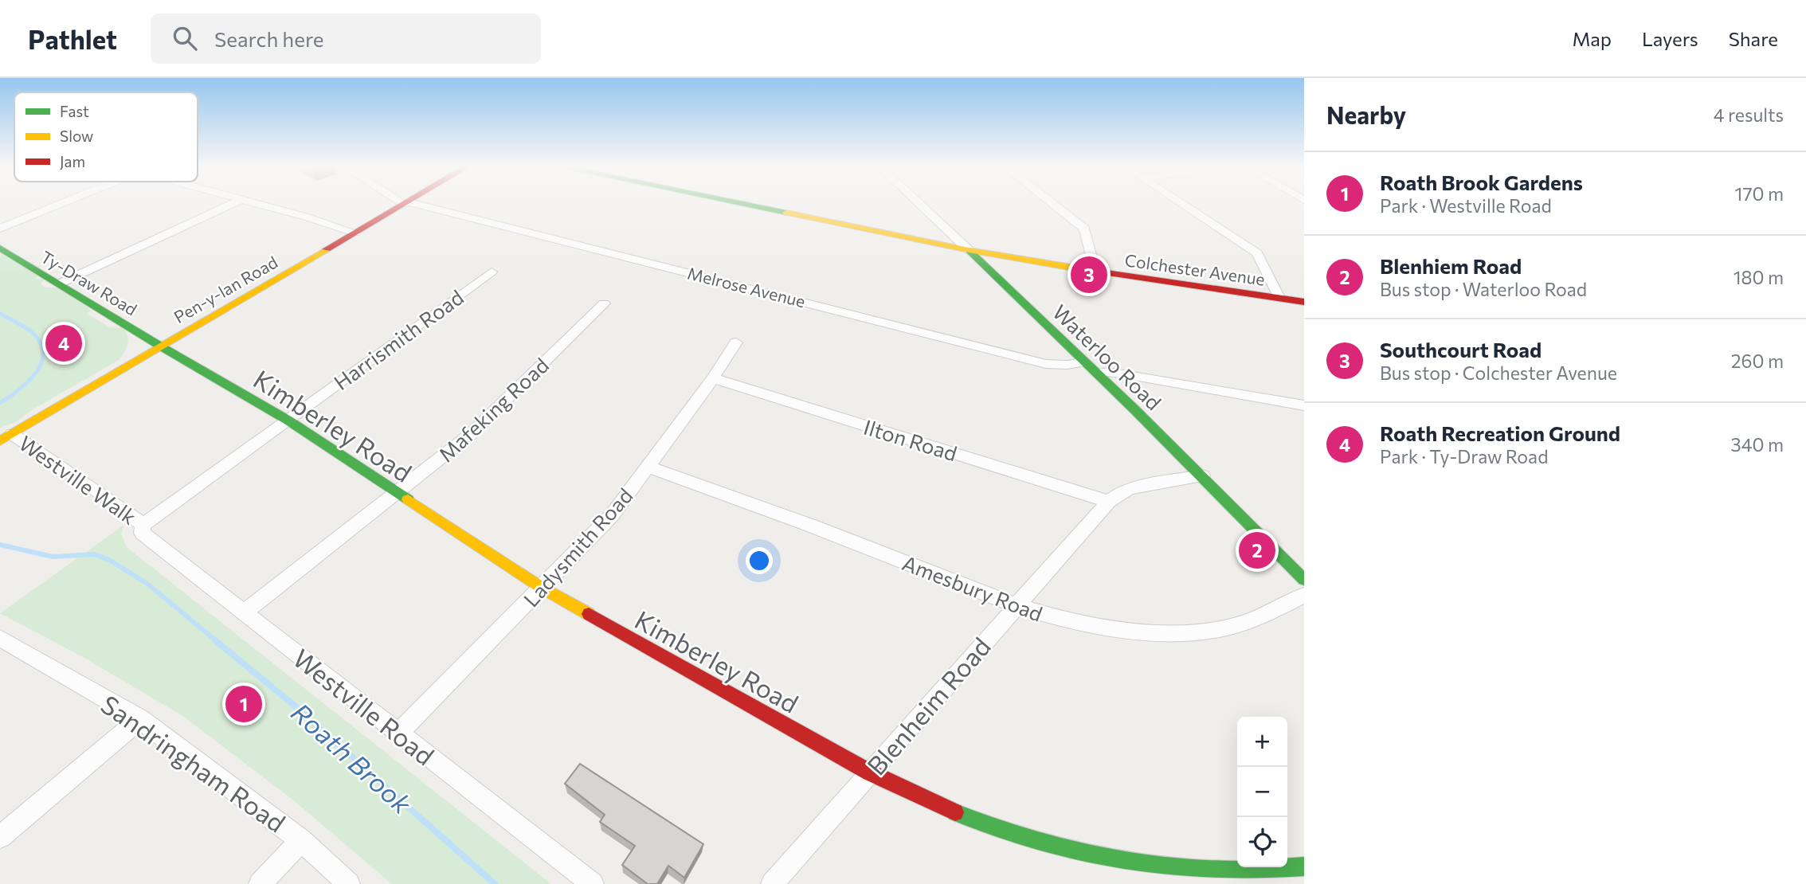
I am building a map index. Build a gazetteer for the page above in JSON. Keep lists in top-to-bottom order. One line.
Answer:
{"streets":{"street":["Colchester Avenue","Ty-Draw Road","Melrose Avenue","Pen-y-lan Road","Harrismith Road","Waterloo Road","Mafeking Road","Kimberley Road","Ilton Road","Westville Walk","Ladysmith Road","Amesbury Road","Blenheim Road","Westville Road","Sandringham Road"]},"crossings":[["Colchester Avenue","Waterloo Road"],["Ty-Draw Road","Pen-y-lan Road"],["Ty-Draw Road","Kimberley Road"],["Melrose Avenue","Pen-y-lan Road"],["Melrose Avenue","Waterloo Road"],["Pen-y-lan Road","Kimberley Road"],["Pen-y-lan Road","Westville Walk"],["Harrismith Road","Kimberley Road"],["Harrismith Road","Westville Walk"],["Harrismith Road","Westville Road"],["Waterloo Road","Blenheim Road"],["Mafeking Road","Kimberley Road"],["Mafeking Road","Westville Road"],["Kimberley Road","Ladysmith Road"],["Kimberley Road","Blenheim Road"],["Ilton Road","Ladysmith Road"],["Ilton Road","Blenheim Road"],["Westville Walk","Westville Road"],["Ladysmith Road","Amesbury Road"],["Ladysmith Road","Westville Road"],["Amesbury Road","Blenheim Road"]],"water":["Roath Brook"],"legend":["Fast","Slow","Jam"],"page":{"header":"Pathlet","search":"Search here","nav":["Map","Layers","Share"],"heading":["Nearby","4 results"],"list":[{"mark":"1","name":"Roath Brook Gardens","note":"Park · Westville Road","value":"170 m"},{"mark":"2","name":"Blenhiem Road","note":"Bus stop · Waterloo Road","value":"180 m"},{"mark":"3","name":"Southcourt Road","note":"Bus stop · Colchester Avenue","value":"260 m"},{"mark":"4","name":"Roath Recreation Ground","note":"Park · Ty-Draw Road","value":"340 m"}],"pins":["3","4","2","1"],"map_buttons":["+","−"]}}
